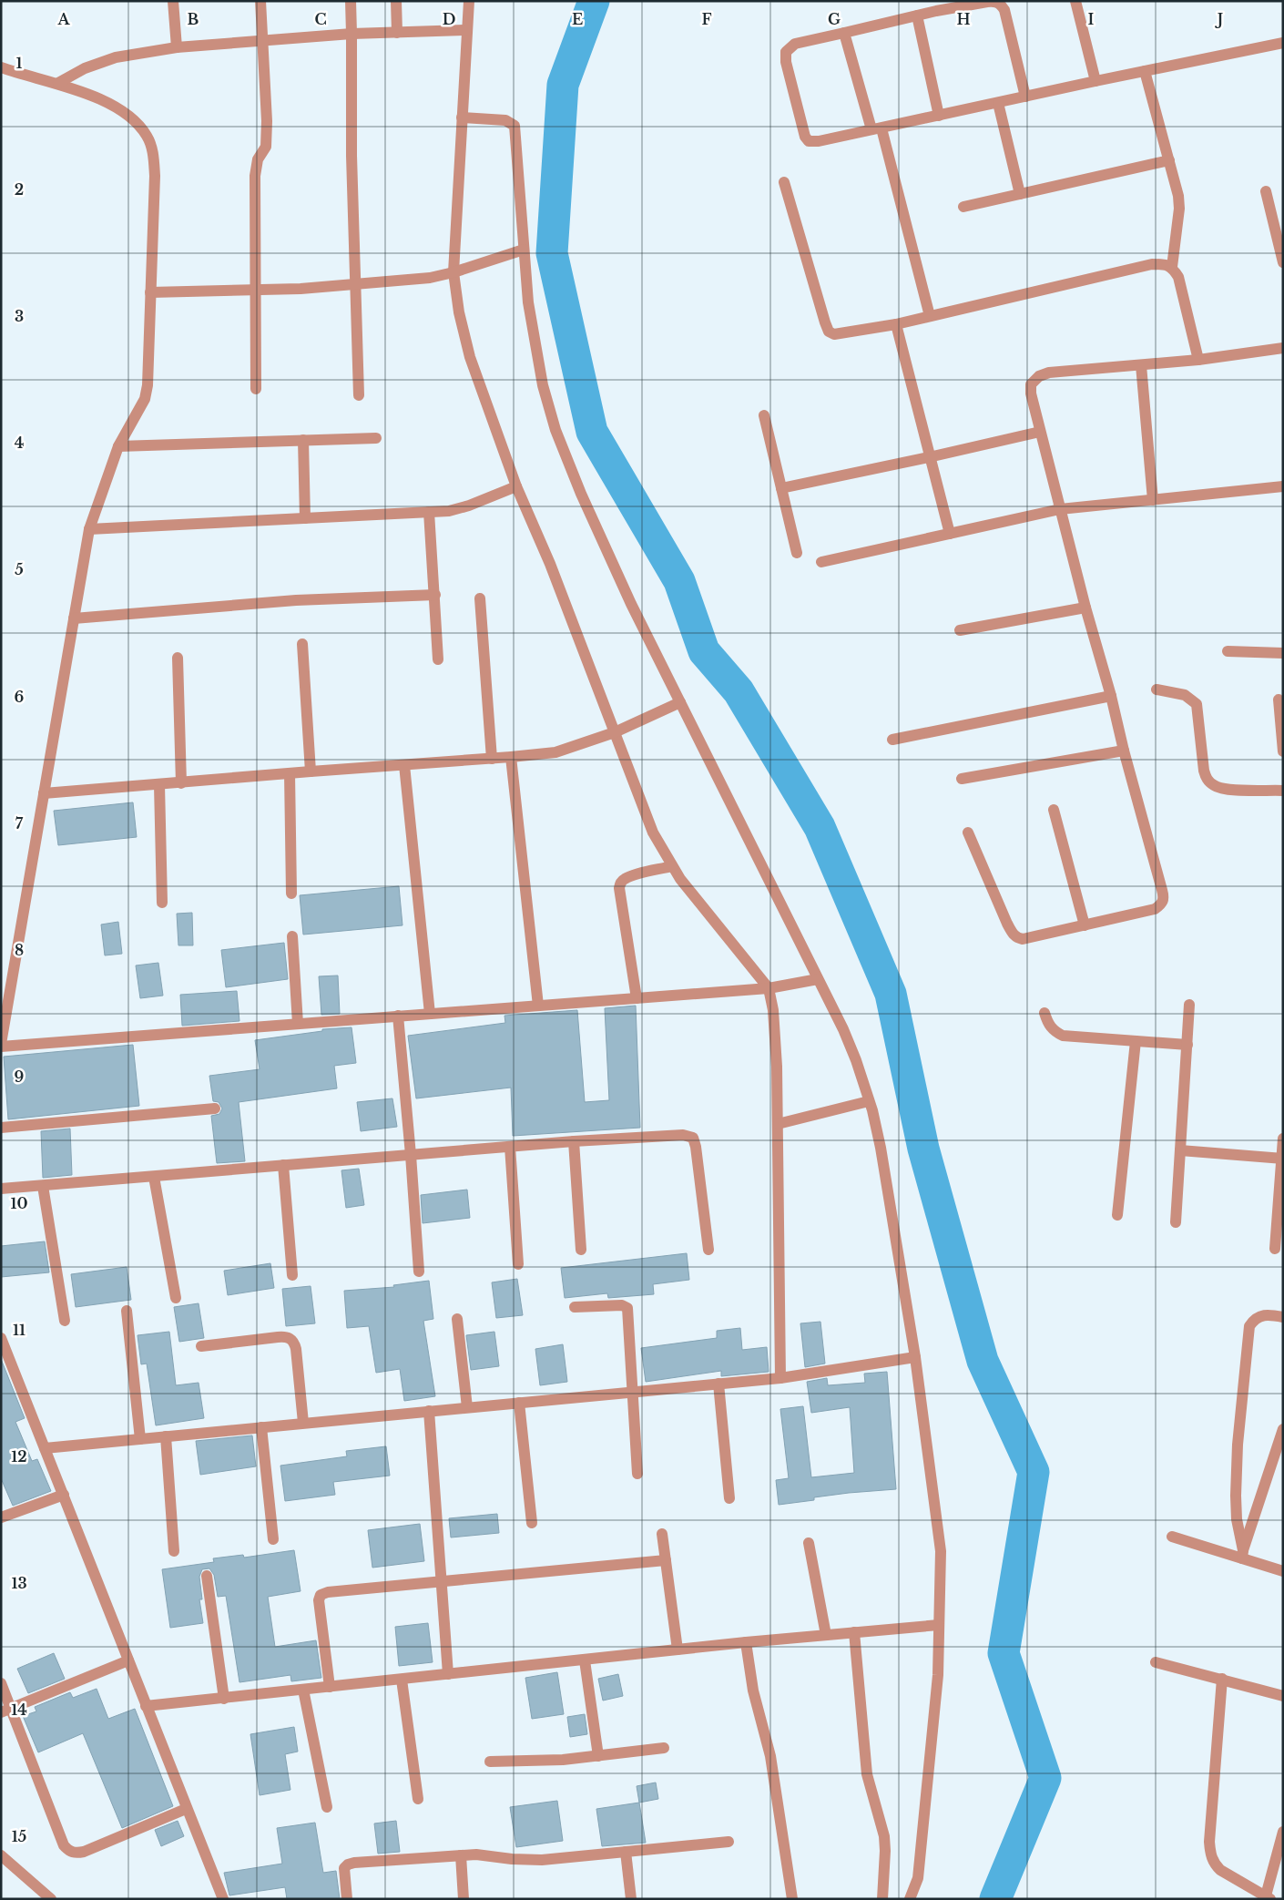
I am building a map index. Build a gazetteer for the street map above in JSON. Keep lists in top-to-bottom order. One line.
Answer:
{"grid":{"columns":["A","B","C","D","E","F","G","H","I","J"],"rows":["1","2","3","4","5","6","7","8","9","10","11","12","13","14","15"]}}
